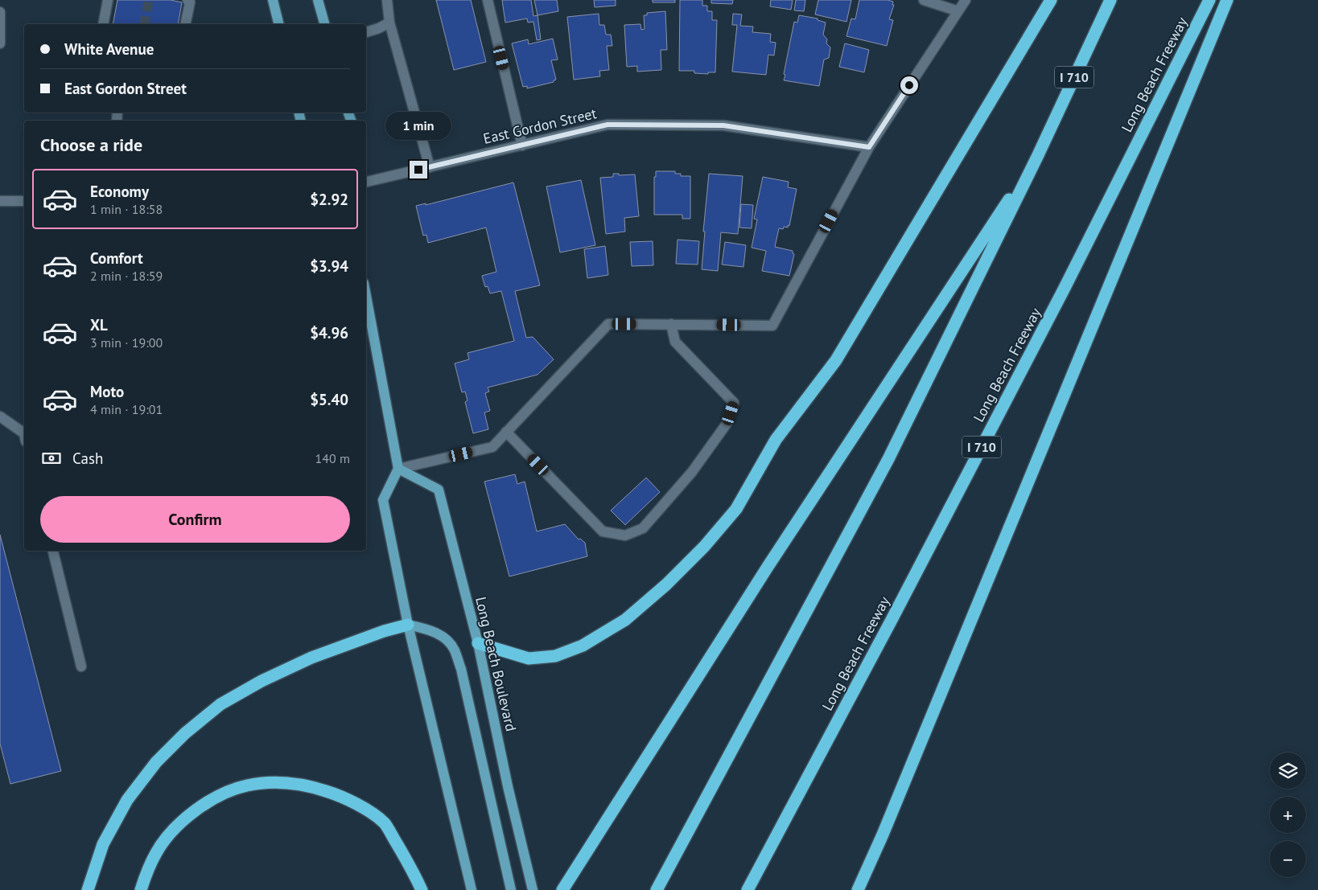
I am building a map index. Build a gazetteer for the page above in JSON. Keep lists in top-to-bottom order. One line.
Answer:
{"streets":{"highway":["Long Beach Freeway","I 710"],"main road":["Long Beach Boulevard"],"street":["East Gordon Street"]},"page":{"banner":["White Avenue","East Gordon Street"],"bubble":"1 min","heading":"Choose a ride","list":[{"name":"Economy","note":"1 min · 18:58","value":"$2.92"},{"name":"Comfort","note":"2 min · 18:59","value":"$3.94"},{"name":"XL","note":"3 min · 19:00","value":"$4.96"},{"name":"Moto","note":"4 min · 19:01","value":"$5.40"}],"pay":["Cash","140 m"],"buttons":"Confirm","map_buttons":["+","−"]}}
